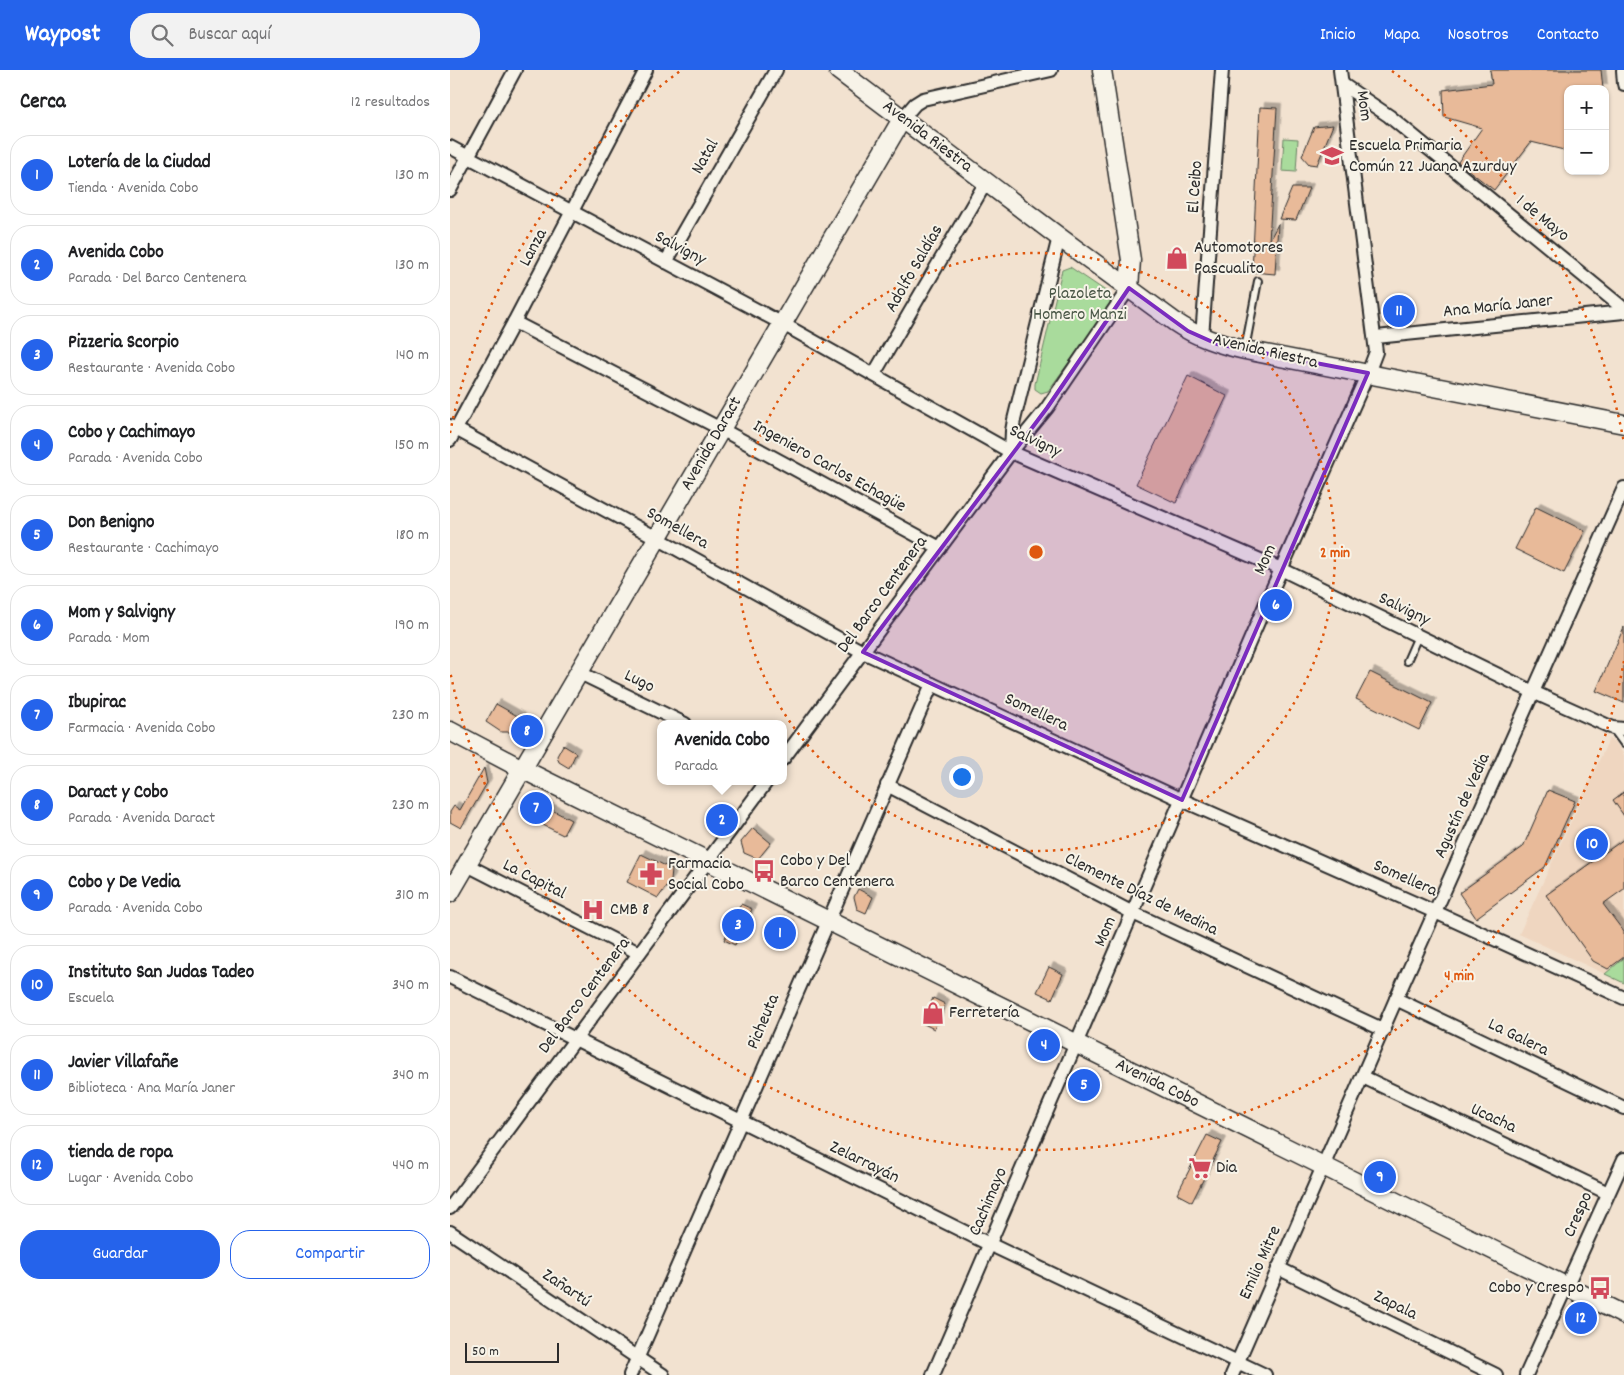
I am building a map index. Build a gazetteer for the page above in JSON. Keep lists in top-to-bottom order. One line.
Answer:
{"streets":{"main road":["Avenida Riestra","Avenida Daract","Avenida Cobo"],"street":["Mom","Natal","El Ceibo","1 de Mayo","Lanza","Salvigny","Adolfo Saldías","Ana María Janer","Ingeniero Carlos Echagüe","Somellera","Del Barco Centenera","Lugo","Agustín de Vedia","La Capital","Clemente Díaz de Medina","Picheuta","La Galera","Ucacha","Zelarrayán","Cachimayo","Crespo","Emilio Mitre","Zañartú","Zapala"]},"crossings":[["Mom","Avenida Riestra"],["Mom","1 de Mayo"],["Mom","Salvigny"],["Mom","Ana María Janer"],["Mom","Somellera"],["Mom","Clemente Díaz de Medina"],["Mom","Avenida Cobo"],["Mom","Cachimayo"],["Avenida Riestra","El Ceibo"],["Avenida Riestra","Adolfo Saldías"],["Avenida Riestra","Avenida Daract"],["Avenida Riestra","Del Barco Centenera"],["Natal","Salvigny"],["1 de Mayo","Ana María Janer"],["Lanza","Salvigny"],["Lanza","Ingeniero Carlos Echagüe"],["Lanza","Somellera"],["Salvigny","Adolfo Saldías"],["Salvigny","Avenida Daract"],["Salvigny","Del Barco Centenera"],["Salvigny","Agustín de Vedia"],["Avenida Daract","Ingeniero Carlos Echagüe"],["Avenida Daract","Somellera"],["Avenida Daract","Lugo"],["Avenida Daract","La Capital"],["Avenida Daract","Avenida Cobo"],["Ingeniero Carlos Echagüe","Del Barco Centenera"],["Somellera","Del Barco Centenera"],["Somellera","Agustín de Vedia"],["Somellera","Picheuta"],["Del Barco Centenera","La Capital"],["Del Barco Centenera","Avenida Cobo"],["Del Barco Centenera","Zelarrayán"],["Agustín de Vedia","Clemente Díaz de Medina"],["Agustín de Vedia","La Galera"],["Agustín de Vedia","Avenida Cobo"],["Agustín de Vedia","Ucacha"],["Agustín de Vedia","Emilio Mitre"],["Clemente Díaz de Medina","Picheuta"],["Picheuta","Avenida Cobo"],["Picheuta","Zelarrayán"],["Picheuta","Zañartú"],["Avenida Cobo","Cachimayo"],["Avenida Cobo","Crespo"],["Avenida Cobo","Emilio Mitre"],["Ucacha","Crespo"],["Zelarrayán","Cachimayo"],["Zelarrayán","Emilio Mitre"],["Emilio Mitre","Zapala"]],"parks":["Plazoleta Homero Manzi"],"places":{"school or university":["Escuela Primaria Común 22 Juana Azurduy"],"shop":["Automotores Pascualito","Ferretería"],"bus stop":["Cobo y Del Barco Centenera","Cobo y Crespo"],"pharmacy":["Farmacia Social Cobo"],"hospital":["CMB 8"],"supermarket":["Dia"]},"scale_bar":"50 m","page":{"header":"Waypost","search":"Buscar aquí","nav":["Inicio","Mapa","Nosotros","Contacto"],"heading":["Cerca","12 resultados"],"map_buttons":["+","−"],"list":[{"mark":"1","name":"Lotería de la Ciudad","note":"Tienda · Avenida Cobo","value":"130 m"},{"mark":"2","name":"Avenida Cobo","note":"Parada · Del Barco Centenera","value":"130 m"},{"mark":"3","name":"Pizzeria Scorpio","note":"Restaurante · Avenida Cobo","value":"140 m"},{"mark":"4","name":"Cobo y Cachimayo","note":"Parada · Avenida Cobo","value":"150 m"},{"mark":"5","name":"Don Benigno","note":"Restaurante · Cachimayo","value":"180 m"},{"mark":"6","name":"Mom y Salvigny","note":"Parada · Mom","value":"190 m"},{"mark":"7","name":"Ibupirac","note":"Farmacia · Avenida Cobo","value":"230 m"},{"mark":"8","name":"Daract y Cobo","note":"Parada · Avenida Daract","value":"230 m"},{"mark":"9","name":"Cobo y De Vedia","note":"Parada · Avenida Cobo","value":"310 m"},{"mark":"10","name":"Instituto San Judas Tadeo","note":"Escuela","value":"340 m"},{"mark":"11","name":"Javier Villafañe","note":"Biblioteca · Ana María Janer","value":"340 m"},{"mark":"12","name":"tienda de ropa","note":"Lugar · Avenida Cobo","value":"440 m"}],"pins":["11","6","8","7","2","10","3","1","4","5","9","12"],"popup":["Avenida Cobo","Parada"],"buttons":["Guardar","Compartir"],"scale":"50 m"},"rings":["2 min","4 min"]}
